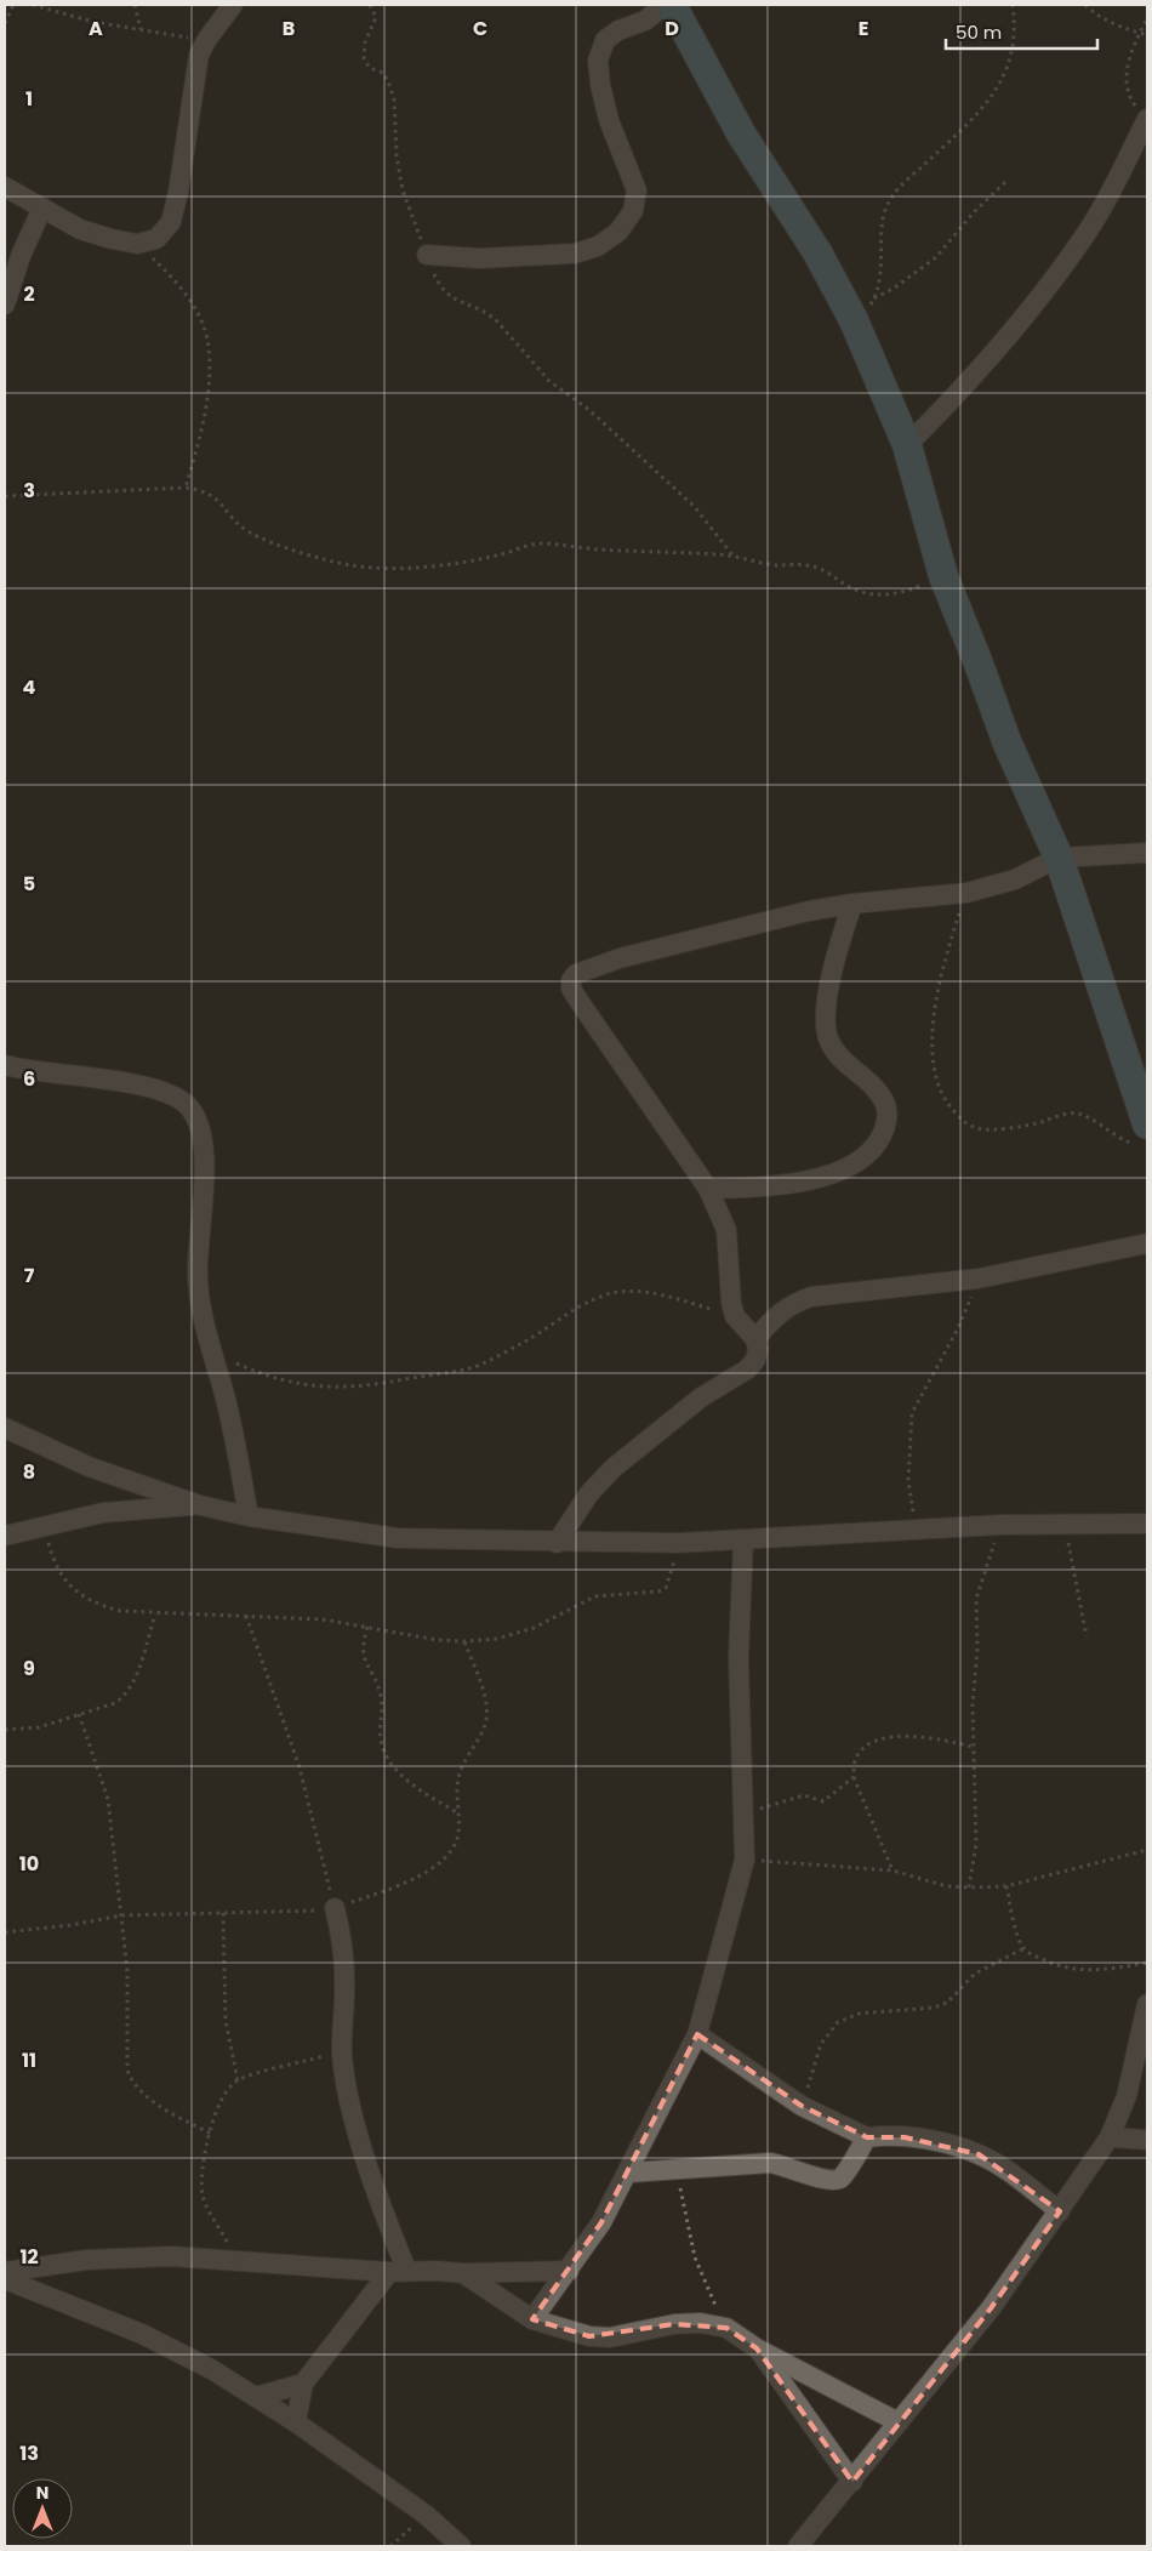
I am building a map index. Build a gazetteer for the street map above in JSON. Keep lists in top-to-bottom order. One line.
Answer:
{"scale_bar":"50 m","north":"top","grid":{"columns":["A","B","C","D","E"],"rows":["1","2","3","4","5","6","7","8","9","10","11","12","13"]}}
